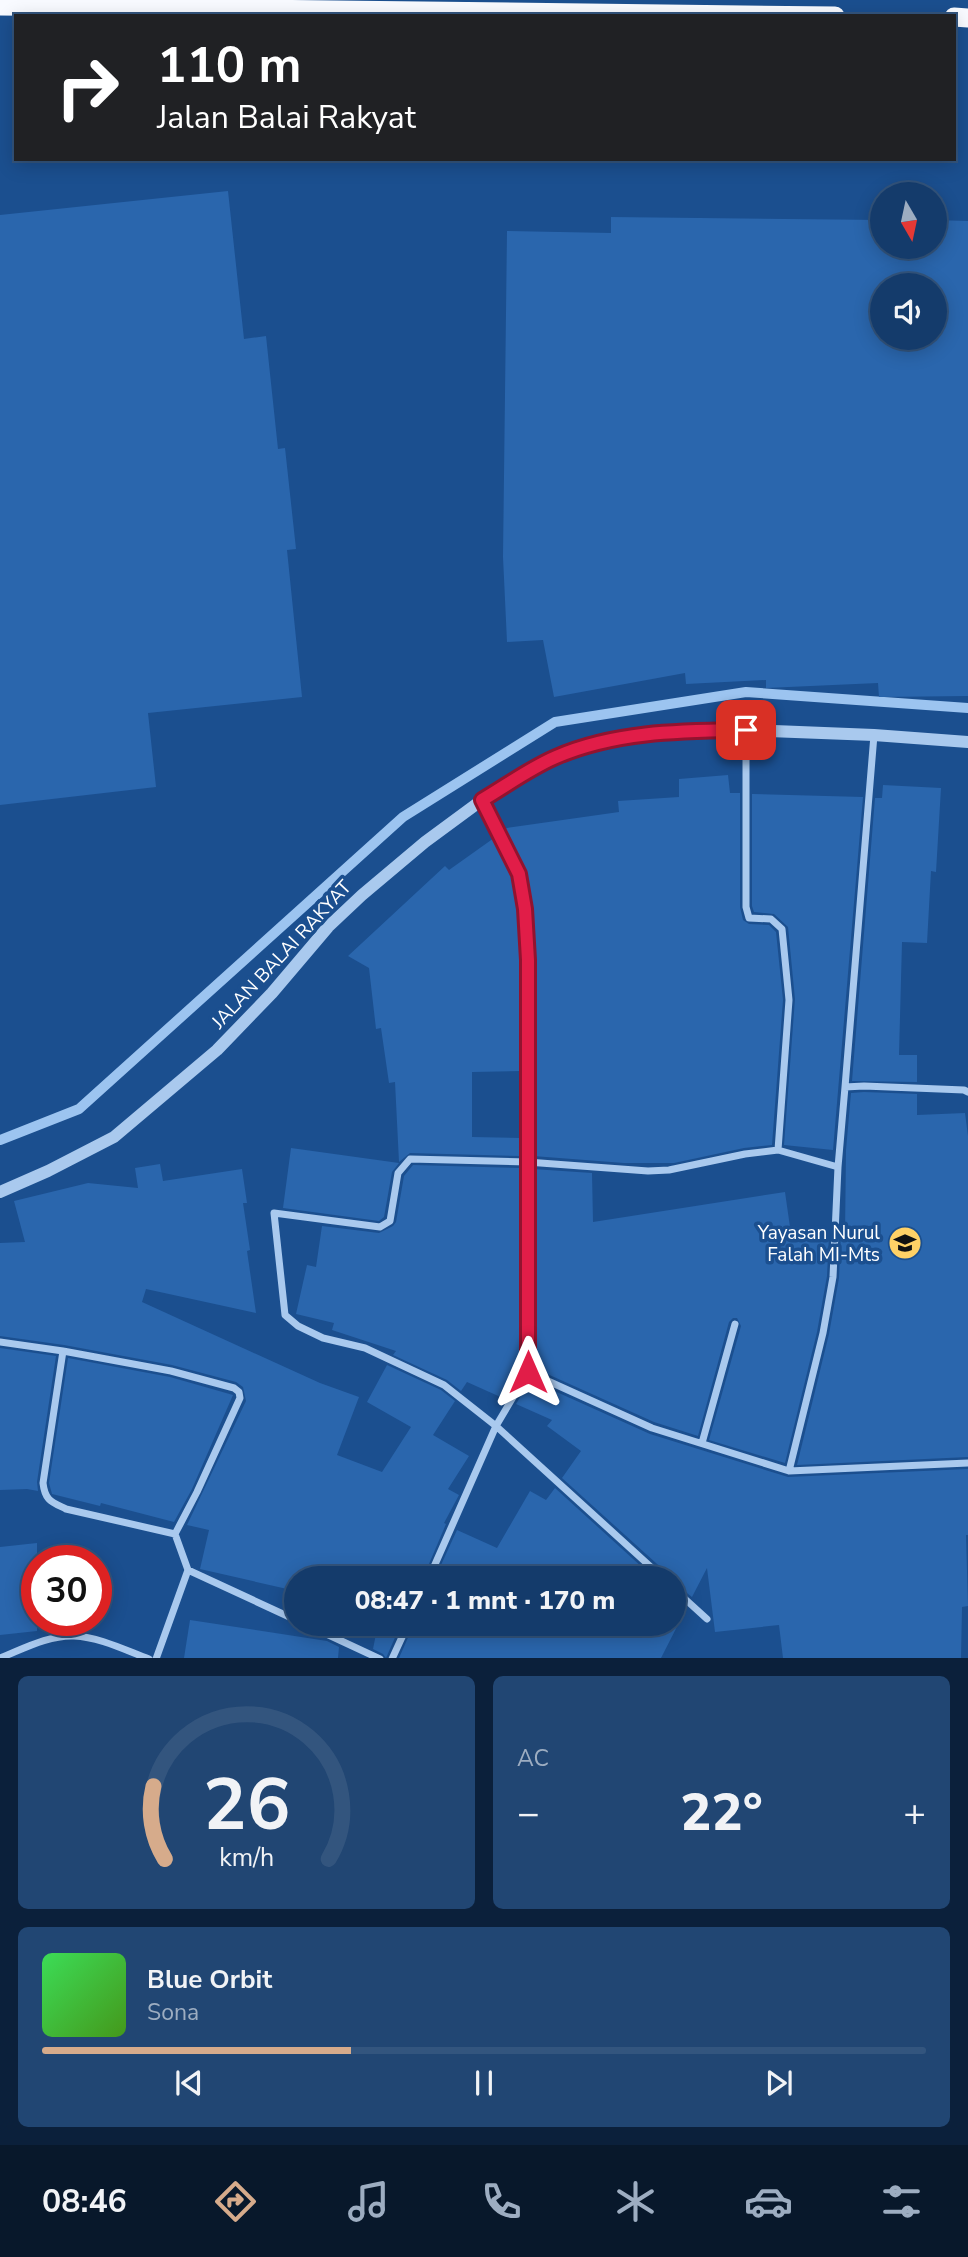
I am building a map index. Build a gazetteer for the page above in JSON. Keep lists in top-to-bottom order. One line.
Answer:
{"streets":{"street":["JALAN BALAI RAKYAT"]},"places":{"school or university":["Yayasan Nurul Falah MI-Mts"]},"north":"bottom","page":{"turn":["110 m","Jalan Balai Rakyat"],"limit":"30","trip":"08:47 · 1 mnt · 170 m","tile":"AC","heat":["−","22°","+"],"song":["Blue Orbit","Sona"],"tabs":"08:46","gauge":["26","km/h"]}}
